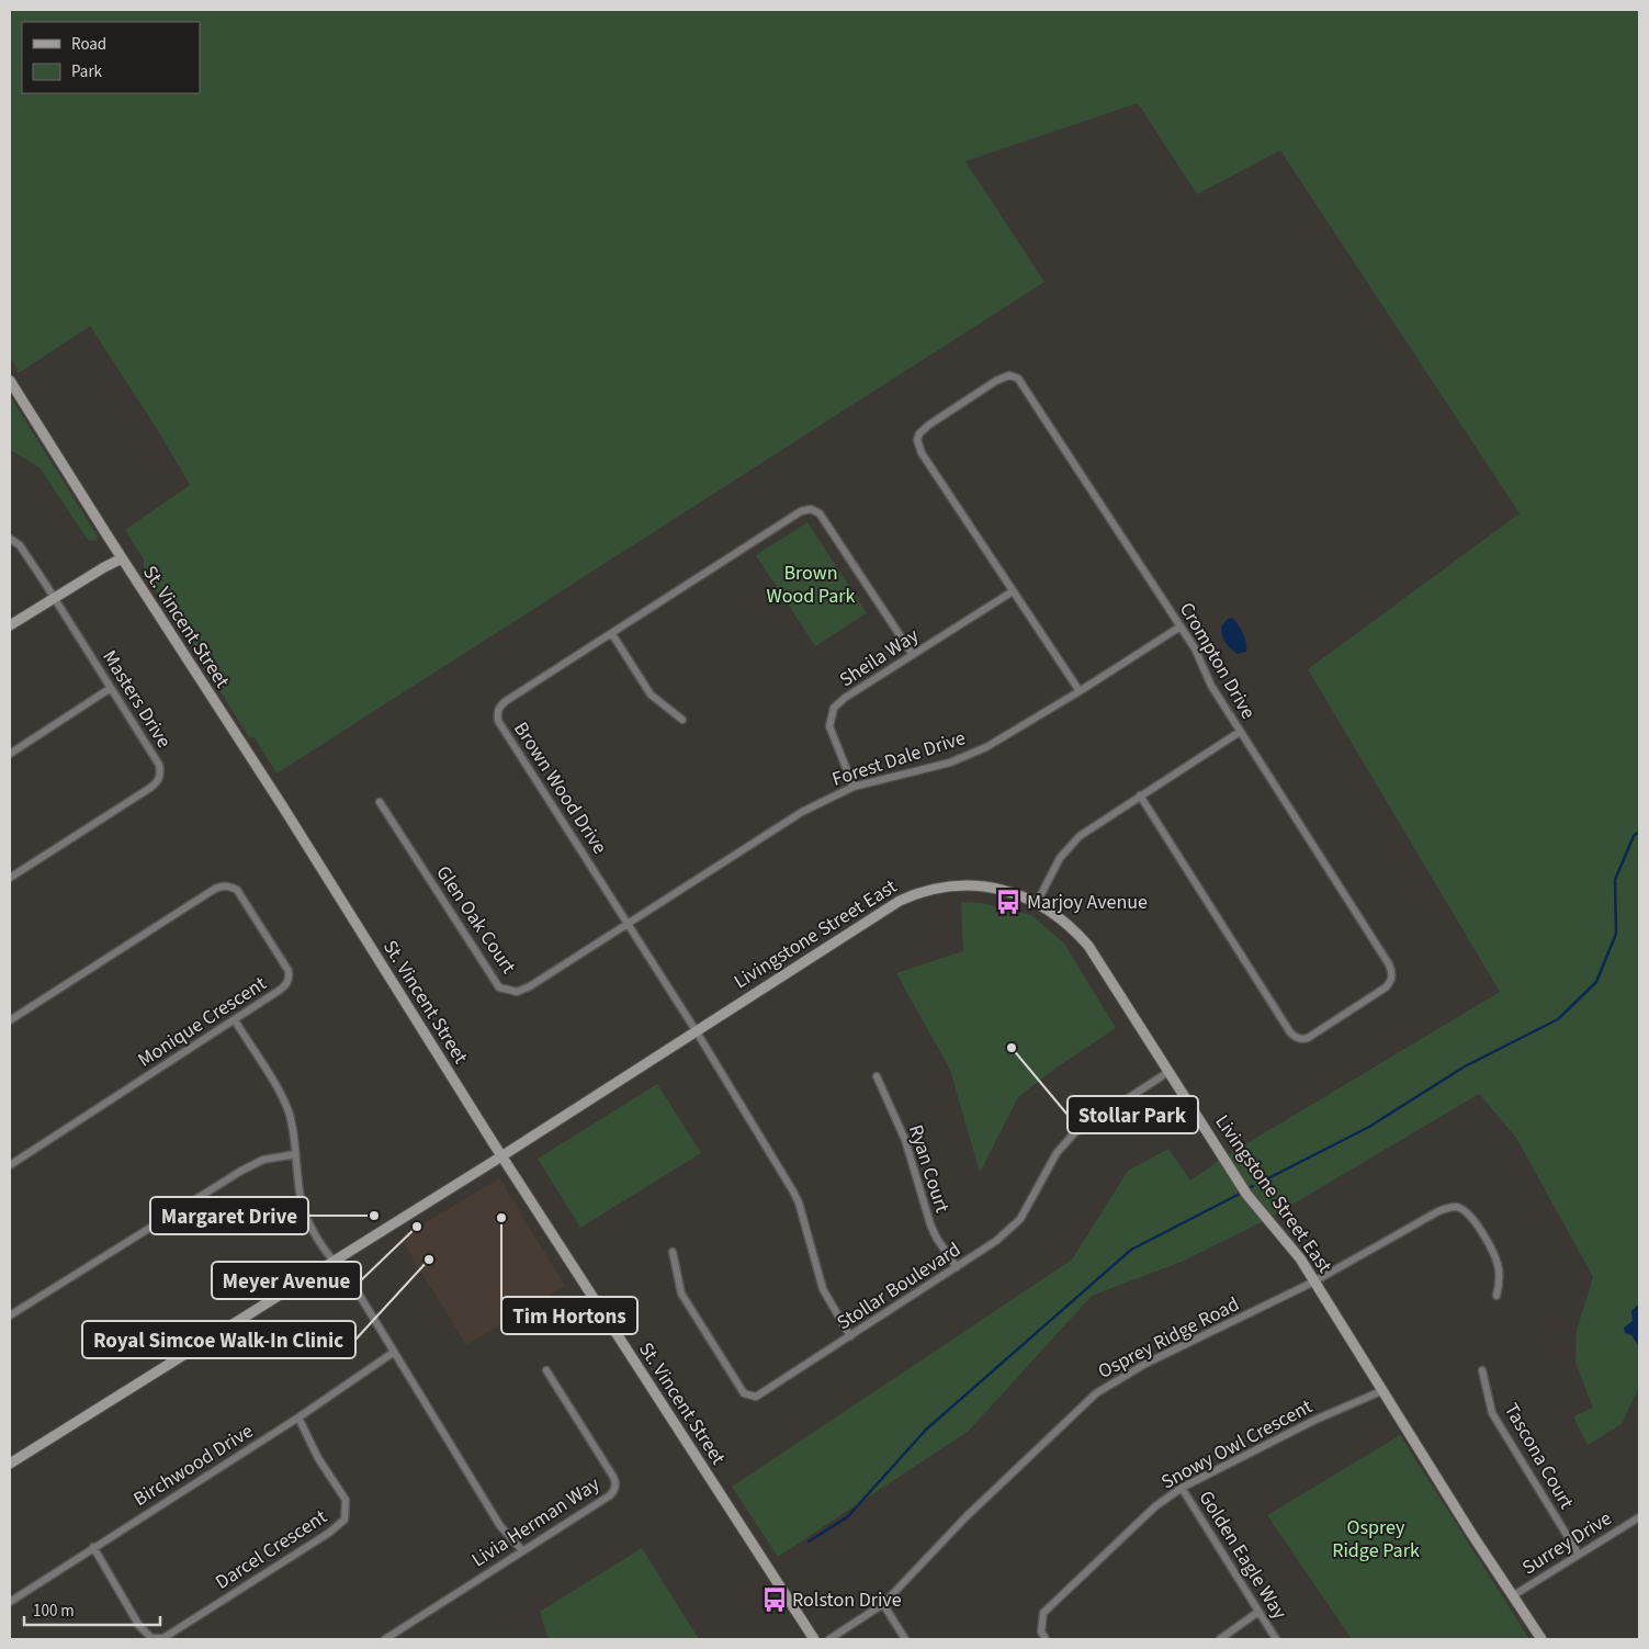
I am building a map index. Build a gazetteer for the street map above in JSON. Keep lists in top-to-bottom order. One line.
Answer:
{"streets":{"street":["St. Vincent Street","Sheila Way","Crompton Drive","Masters Drive","Forest Dale Drive","Brown Wood Drive","Glen Oak Court","Livingstone Street East","Monique Crescent","Ryan Court","Stollar Boulevard","Osprey Ridge Road","Snowy Owl Crescent","Tascona Court","Birchwood Drive","Livia Herman Way","Surrey Drive","Darcel Crescent","Golden Eagle Way"]},"crossings":[["St. Vincent Street","Livingstone Street East"],["Sheila Way","Crompton Drive"],["Sheila Way","Forest Dale Drive"],["Sheila Way","Brown Wood Drive"],["Crompton Drive","Forest Dale Drive"],["Forest Dale Drive","Brown Wood Drive"],["Forest Dale Drive","Glen Oak Court"],["Brown Wood Drive","Glen Oak Court"],["Brown Wood Drive","Livingstone Street East"],["Brown Wood Drive","Stollar Boulevard"],["Livingstone Street East","Stollar Boulevard"],["Livingstone Street East","Osprey Ridge Road"],["Livingstone Street East","Snowy Owl Crescent"],["Livingstone Street East","Surrey Drive"],["Ryan Court","Stollar Boulevard"],["Snowy Owl Crescent","Golden Eagle Way"],["Tascona Court","Surrey Drive"],["Birchwood Drive","Darcel Crescent"]],"parks":["Brown Wood Park","Osprey Ridge Park"],"places":{"bus stop":["Marjoy Avenue","Rolston Drive"],"other":["Stollar Park","Margaret Drive","Tim Hortons","Meyer Avenue","Royal Simcoe Walk-In Clinic"]},"legend":["Road","Park"],"scale_bar":"100 m"}
